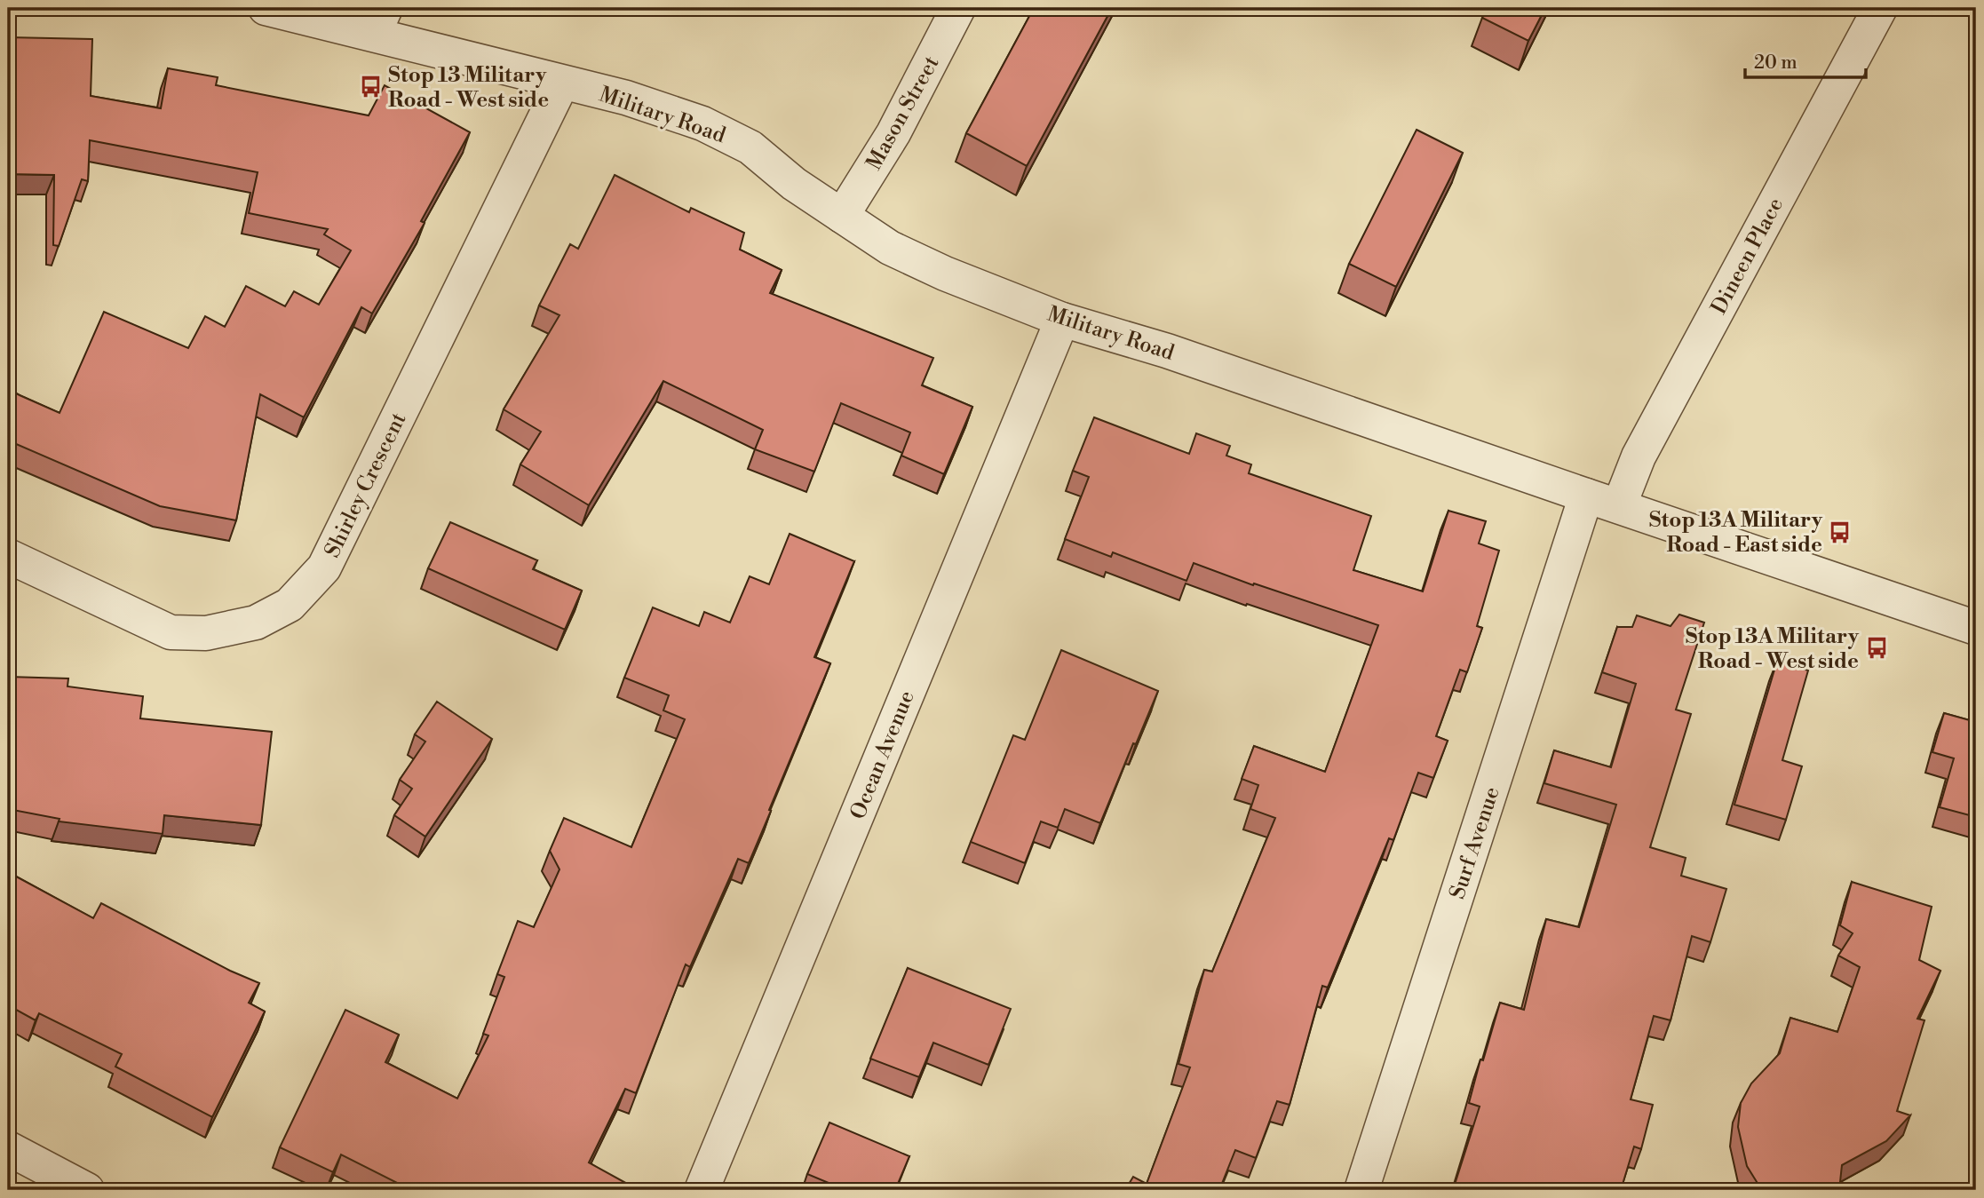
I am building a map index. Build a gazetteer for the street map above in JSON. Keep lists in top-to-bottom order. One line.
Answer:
{"streets":{"street":["Mason Street","Military Road","Dineen Place","Shirley Crescent","Ocean Avenue","Surf Avenue"]},"crossings":[["Mason Street","Military Road"],["Military Road","Dineen Place"],["Military Road","Shirley Crescent"],["Military Road","Ocean Avenue"],["Military Road","Surf Avenue"]],"places":{"bus stop":["Stop 13 Military Road - West side","Stop 13A Military Road - East side","Stop 13A Military Road - West side"]},"scale_bar":"20 m"}
